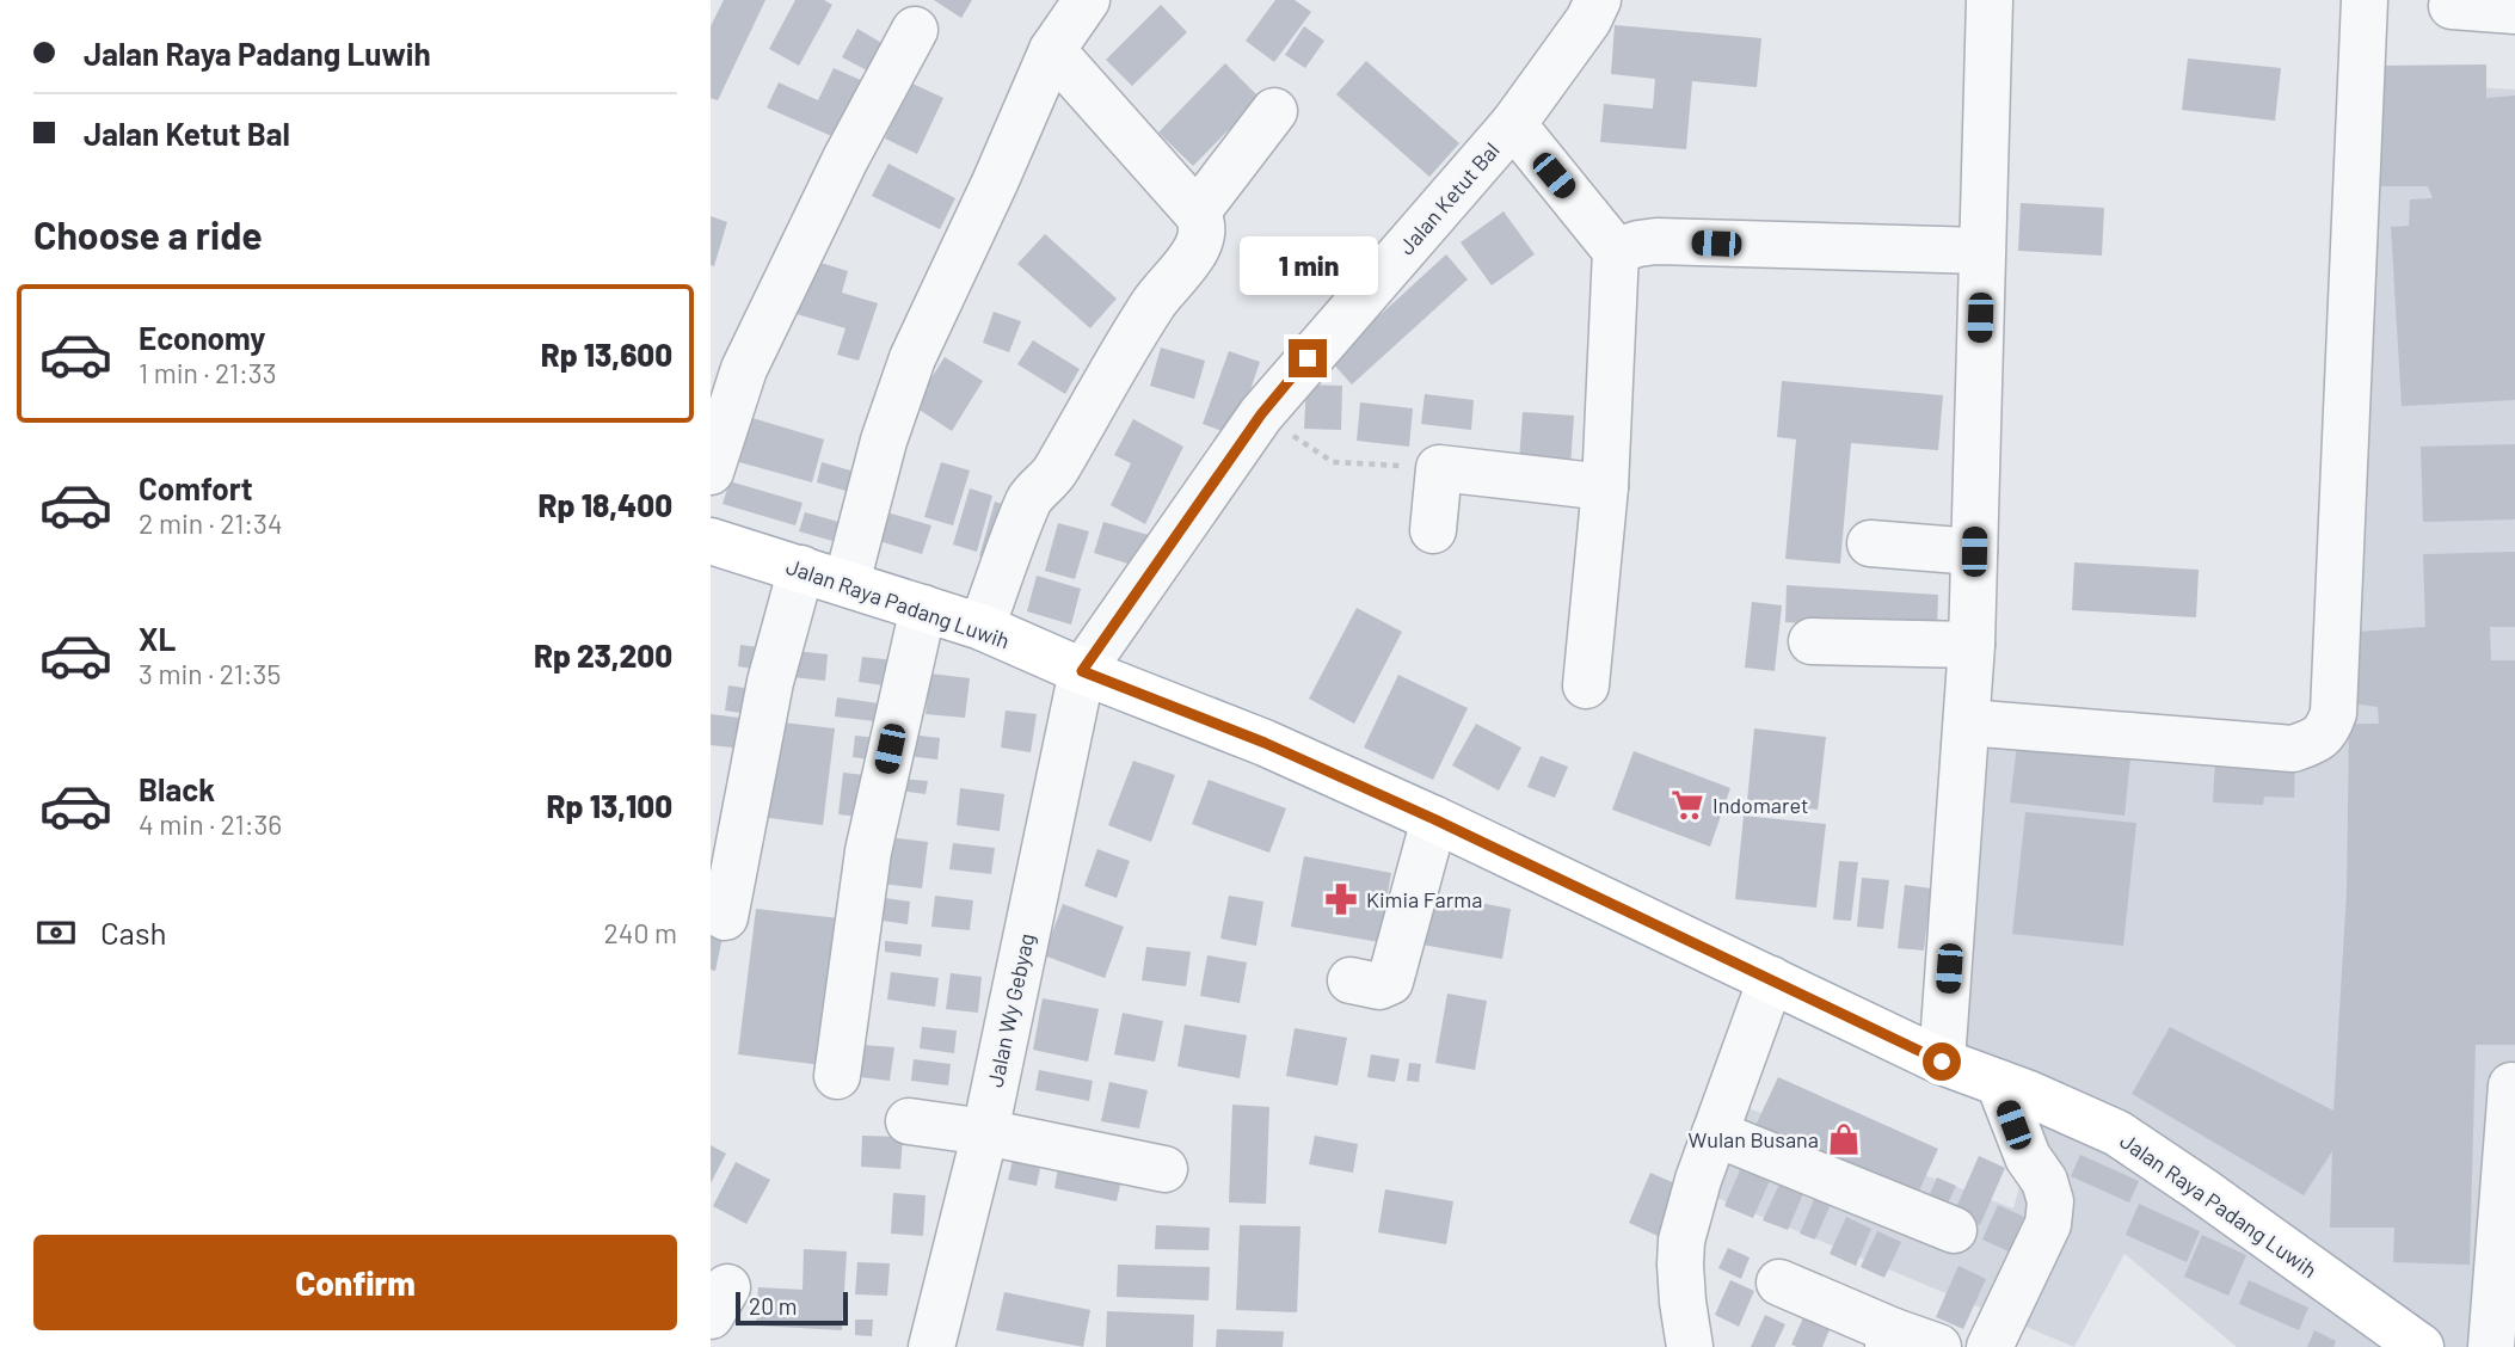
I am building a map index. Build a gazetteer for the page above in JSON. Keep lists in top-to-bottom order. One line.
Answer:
{"streets":{"main road":["Jalan Raya Padang Luwih"],"street":["Jalan Ketut Bal","Jalan Wy Gebyag"]},"crossings":[["Jalan Ketut Bal","Jalan Raya Padang Luwih"],["Jalan Ketut Bal","Jalan Wy Gebyag"],["Jalan Raya Padang Luwih","Jalan Wy Gebyag"]],"places":{"supermarket":["Indomaret"],"pharmacy":["Kimia Farma"],"shop":["Wulan Busana"]},"scale_bar":"20 m","page":{"banner":["Jalan Raya Padang Luwih","Jalan Ketut Bal"],"heading":"Choose a ride","bubble":"1 min","list":[{"name":"Economy","note":"1 min · 21:33","value":"Rp 13,600"},{"name":"Comfort","note":"2 min · 21:34","value":"Rp 18,400"},{"name":"XL","note":"3 min · 21:35","value":"Rp 23,200"},{"name":"Black","note":"4 min · 21:36","value":"Rp 13,100"}],"pay":["Cash","240 m"],"buttons":"Confirm","scale":"20 m"}}
